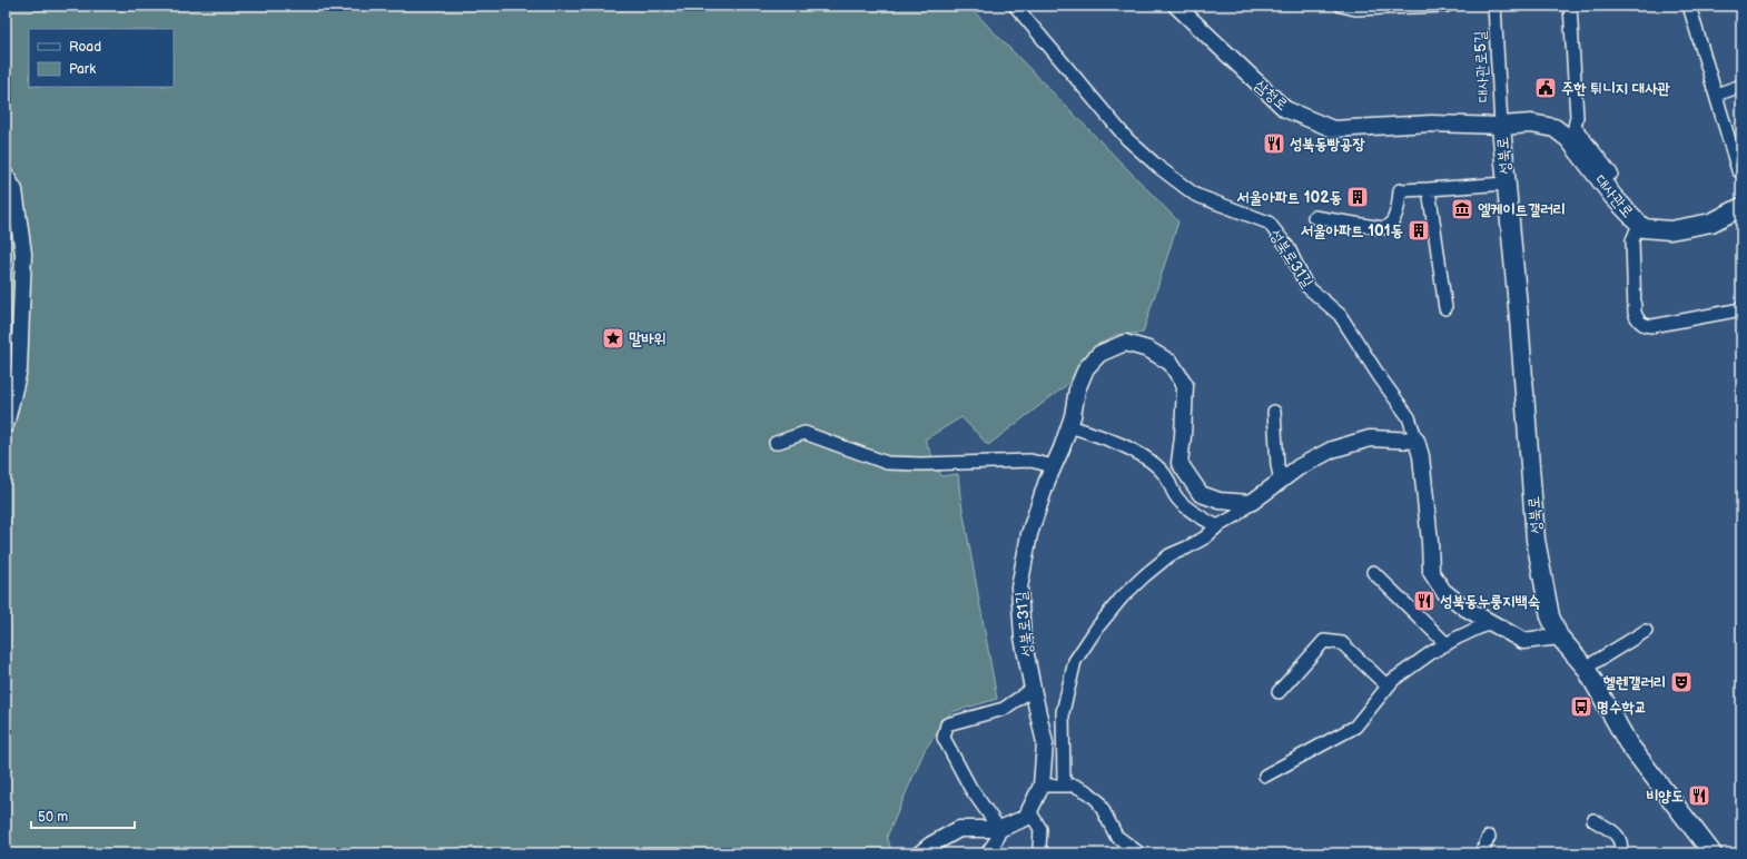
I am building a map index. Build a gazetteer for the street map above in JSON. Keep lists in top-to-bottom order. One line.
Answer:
{"streets":{"main road":["성북로","대사관로"],"street":["대사관로5길","삼청로","성북로31길"]},"crossings":[["대사관로5길","삼청로"],["대사관로5길","성북로"],["대사관로5길","대사관로"],["삼청로","성북로"],["삼청로","대사관로"],["성북로","대사관로"],["성북로","성북로31길"]],"places":{"public building":["주한 튀니지 대사관"],"restaurant":["성북동빵공장","성북동누룽지백숙","비양도"],"building":["서울아파트 102동","서울아파트 101동"],"museum":["엘케이트갤러리"],"place":["말바위"],"theatre":["헬렌갤러리"],"bus stop":["명수학교"]},"legend":["Road","Park"],"scale_bar":"50 m"}
